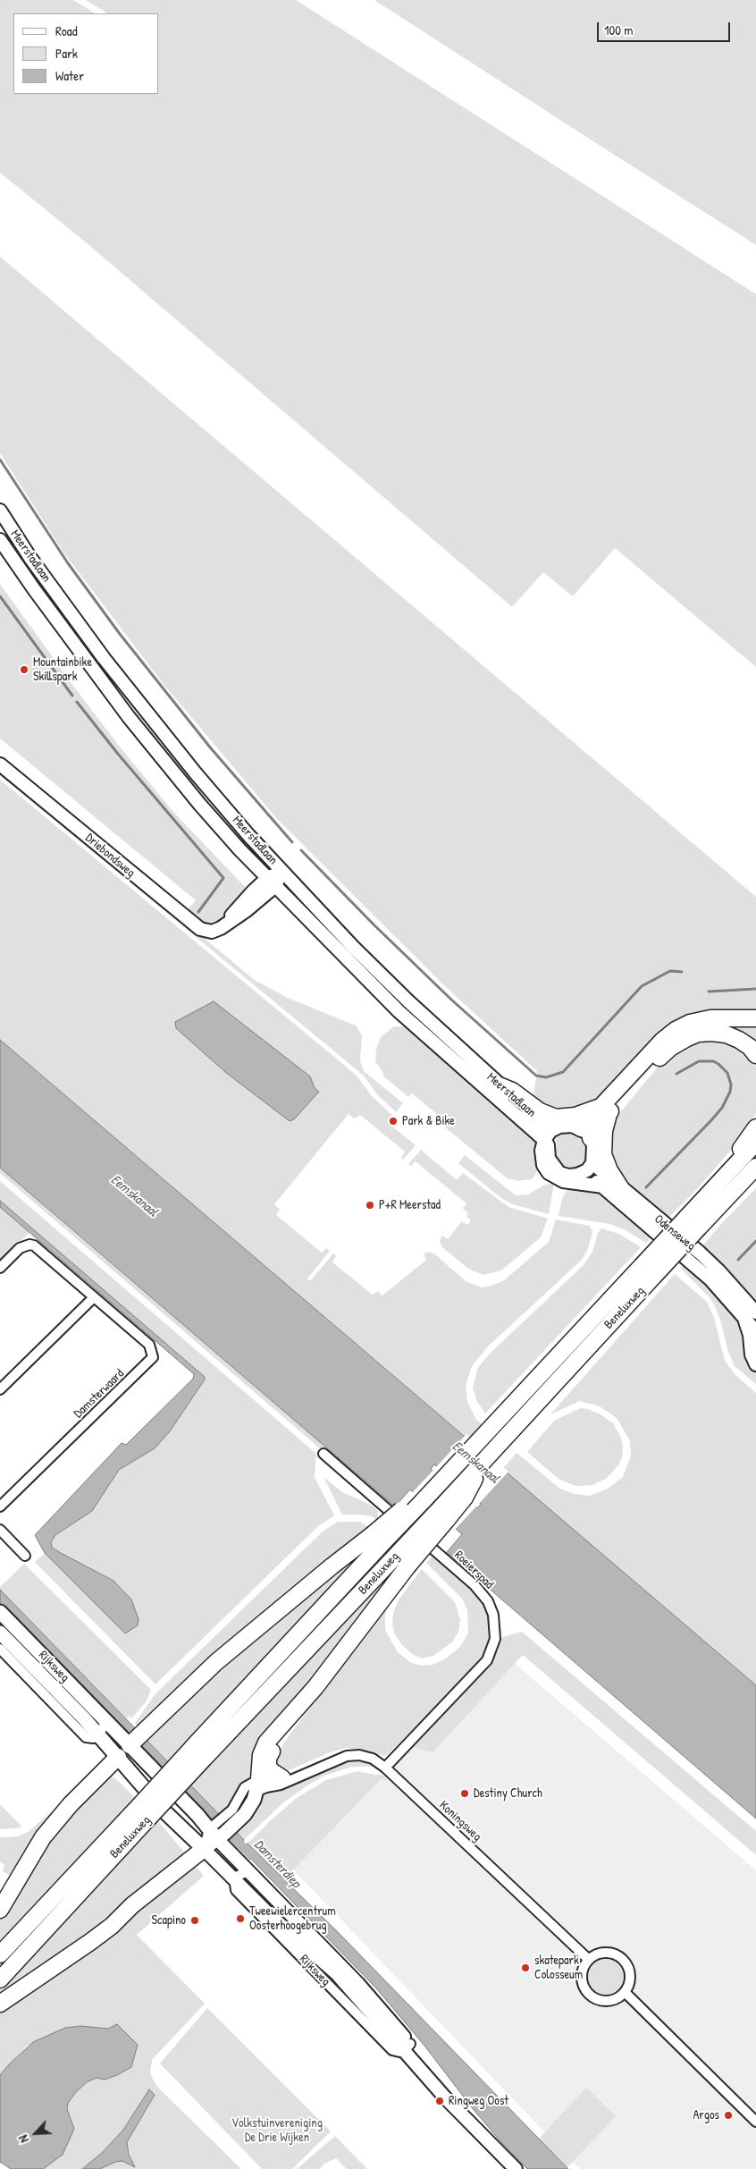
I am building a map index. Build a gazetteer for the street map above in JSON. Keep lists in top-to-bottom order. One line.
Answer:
{"streets":{"highway":["Beneluxweg"],"main road":["Meerstadlaan","Driebondsweg","Odenseweg","Rijksweg"],"street":["Damsterwaard","Roeierspad","Koningsweg"]},"crossings":[["Meerstadlaan","Driebondsweg"],["Meerstadlaan","Odenseweg"],["Roeierspad","Koningsweg"]],"water":["Eemskanaal","Damsterdiep"],"parks":["Volkstuinvereniging De Drie Wijken"],"places":["Mountainbike Skillspark","Park & Bike","P+R Meerstad","Destiny Church","Tweewielercentrum Oosterhoogebrug","Scapino","skatepark Colosseum","Ringweg Oost","Argos"],"legend":["Road","Park","Water"],"scale_bar":"100 m","north":"bottom left"}
